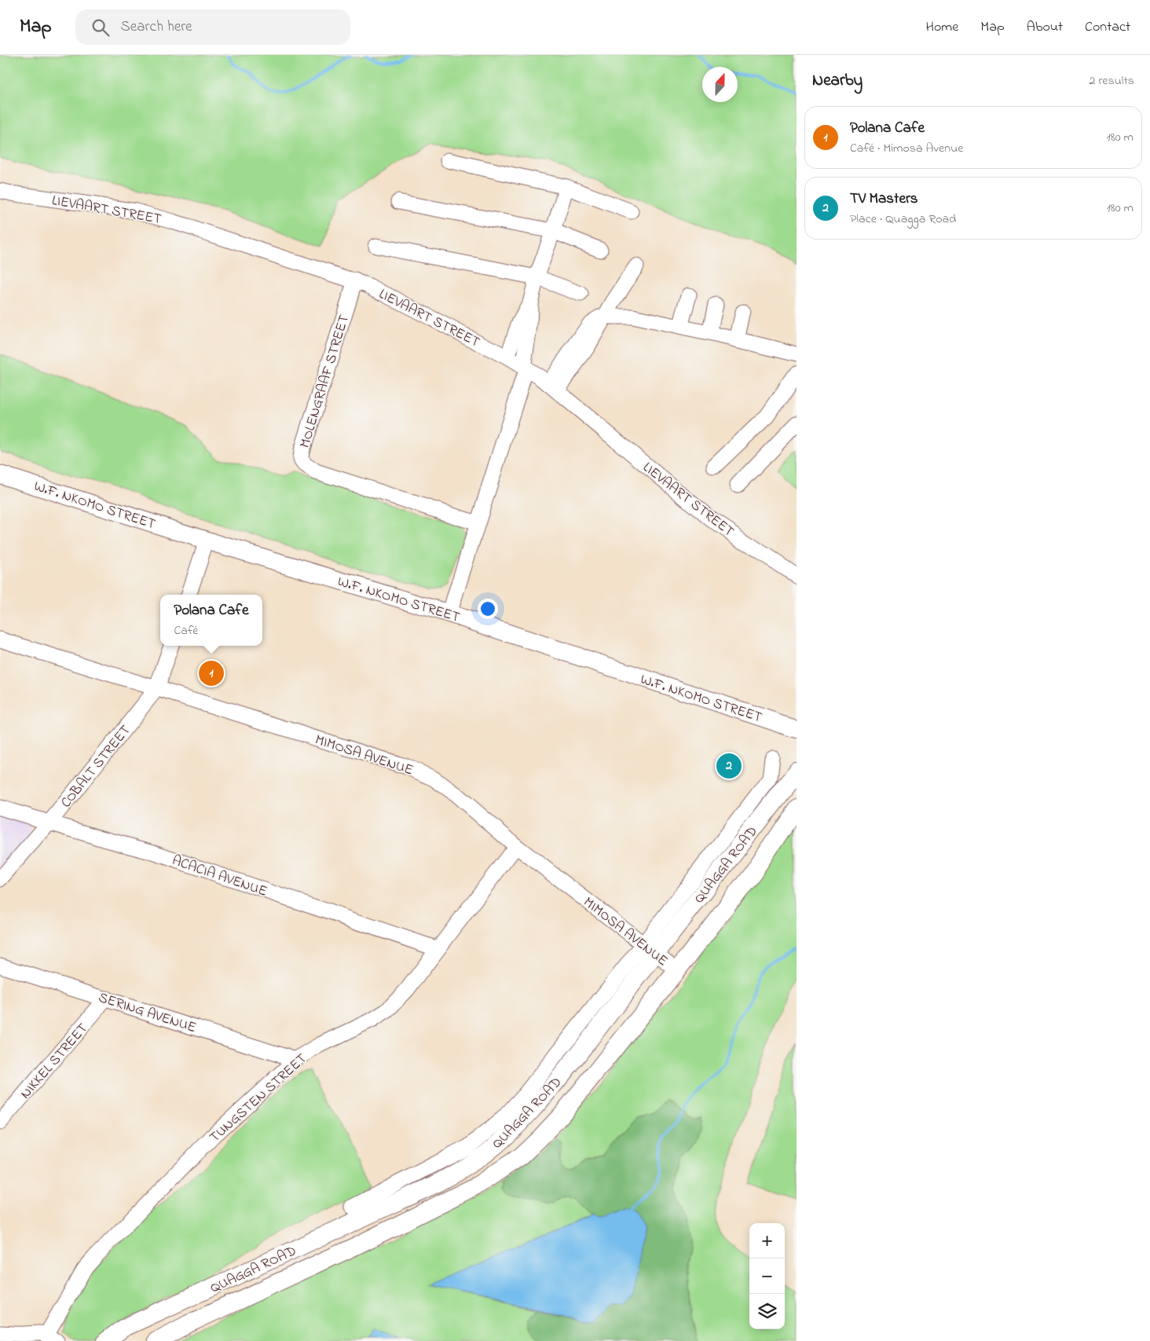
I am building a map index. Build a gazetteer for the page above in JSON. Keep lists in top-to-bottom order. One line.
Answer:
{"streets":{"main road":["W.F. NKOMO STREET","QUAGGA ROAD"],"street":["LIEVAART STREET","MOLENGRAAF STREET","MIMOSA AVENUE","COBALT STREET","ACACIA AVENUE","SERING AVENUE","NIKKEL STREET","TUNGSTEN STREET"]},"crossings":[["LIEVAART STREET","MOLENGRAAF STREET"],["MIMOSA AVENUE","COBALT STREET"],["MIMOSA AVENUE","QUAGGA ROAD"],["MIMOSA AVENUE","TUNGSTEN STREET"],["COBALT STREET","ACACIA AVENUE"],["ACACIA AVENUE","TUNGSTEN STREET"],["SERING AVENUE","NIKKEL STREET"],["SERING AVENUE","TUNGSTEN STREET"]],"north":"top","page":{"header":"Map","search":"Search here","nav":["Home","Map","About","Contact"],"heading":["Nearby","2 results"],"list":[{"mark":"1","name":"Polana Cafe","note":"Café · Mimosa Avenue","value":"180 m"},{"mark":"2","name":"TV Masters","note":"Place · Quagga Road","value":"180 m"}],"popup":["Polana Cafe","Café"],"pins":["1","2"],"map_buttons":["+","−"]}}
